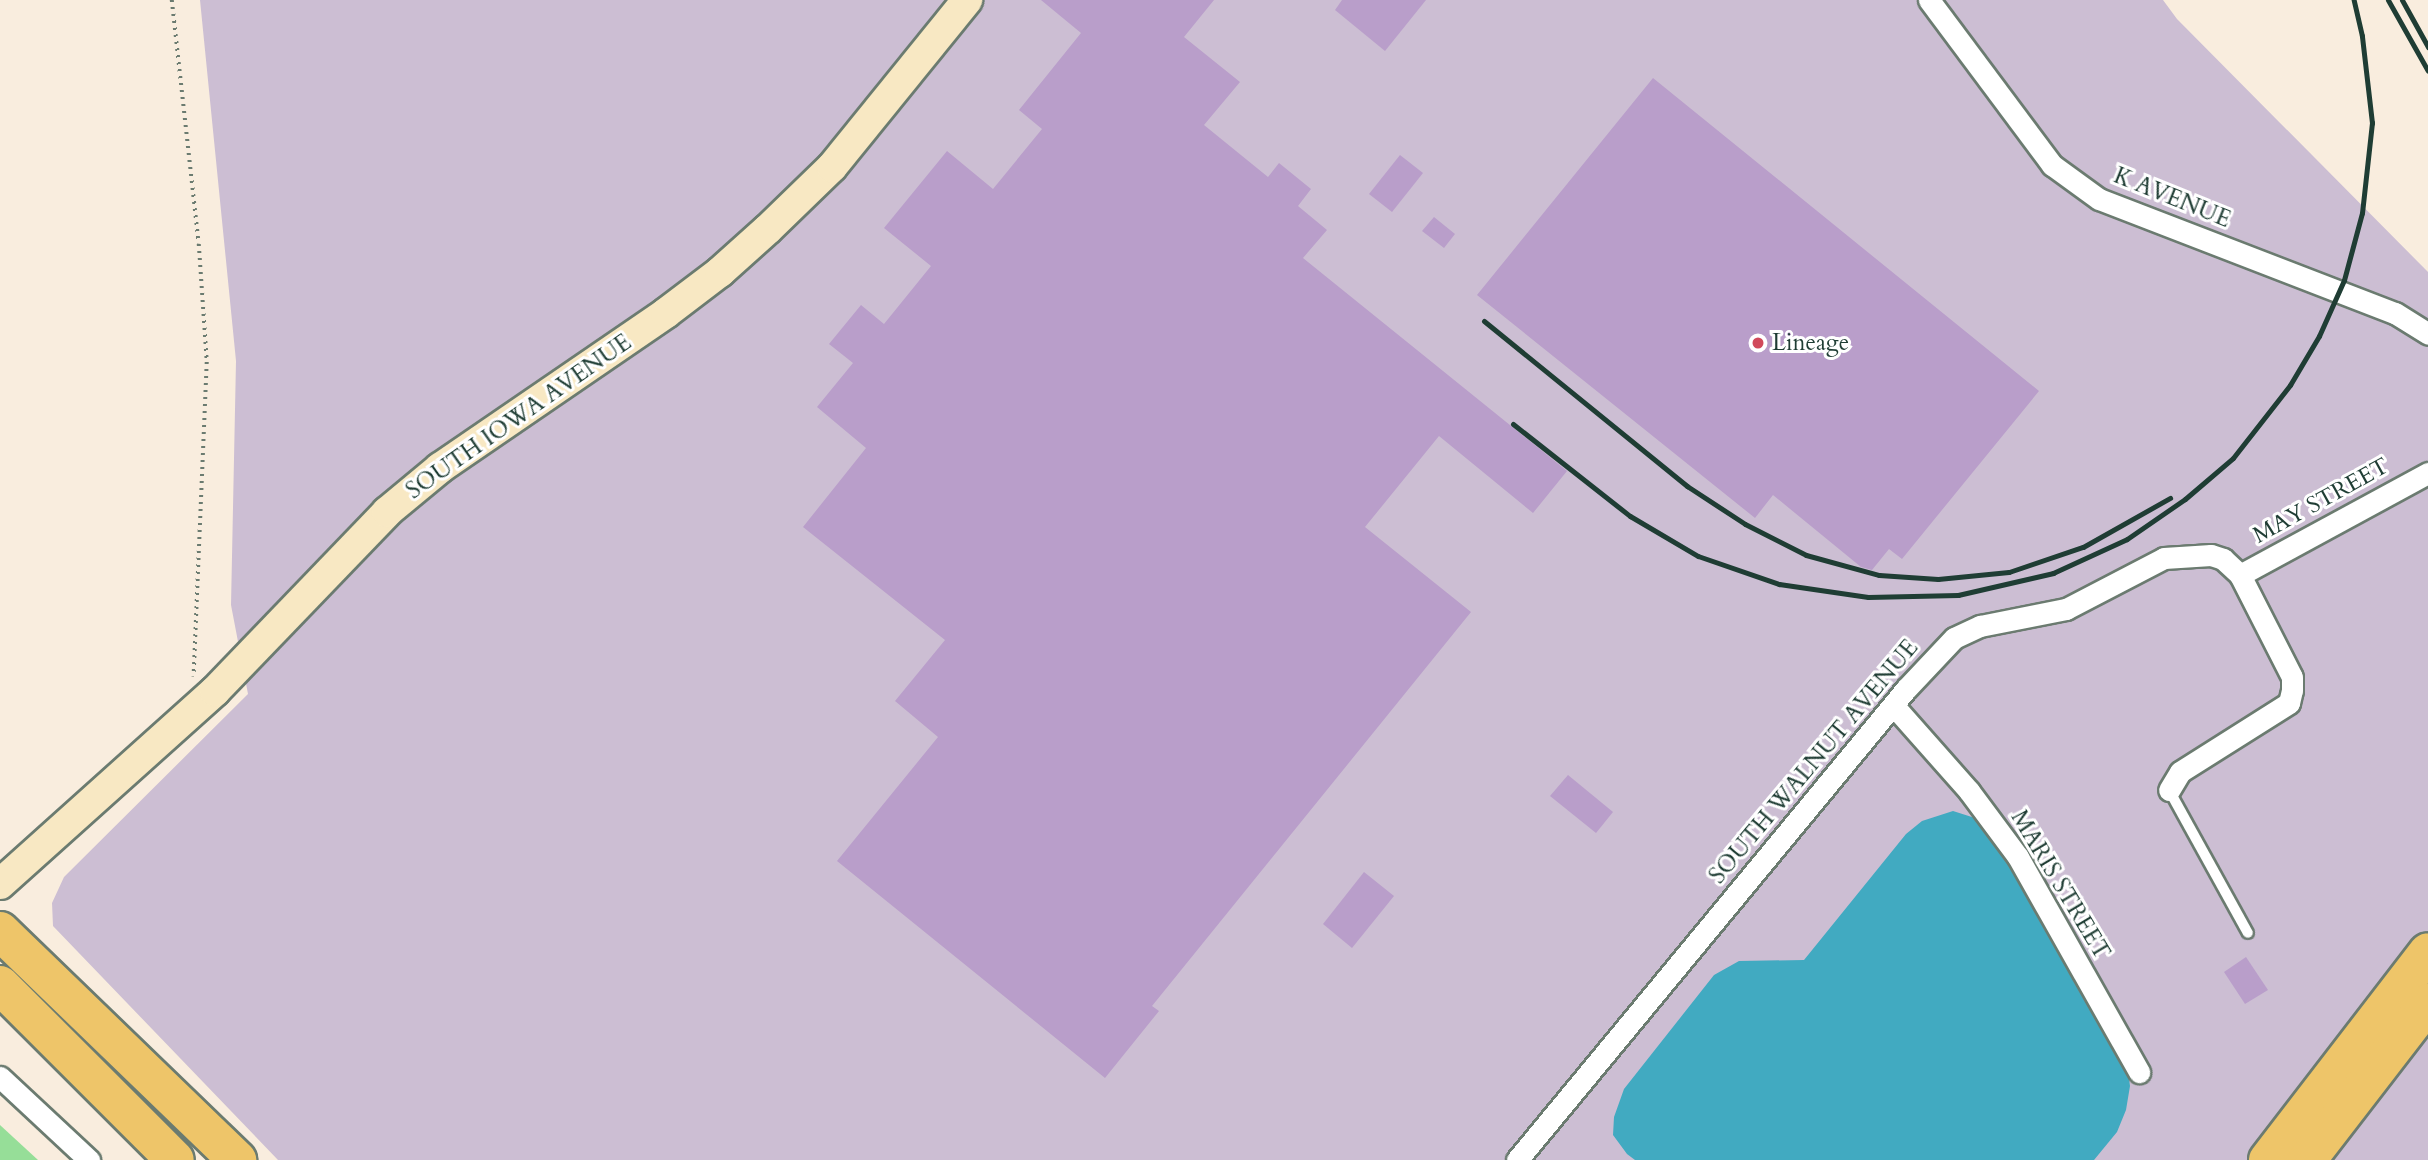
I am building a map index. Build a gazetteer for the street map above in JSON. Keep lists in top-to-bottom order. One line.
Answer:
{"streets":{"main road":["SOUTH IOWA AVENUE"],"street":["K AVENUE","MAY STREET","SOUTH WALNUT AVENUE","MARIS STREET"]},"crossings":[["MAY STREET","SOUTH WALNUT AVENUE"],["SOUTH WALNUT AVENUE","MARIS STREET"]],"places":["Lineage"]}
